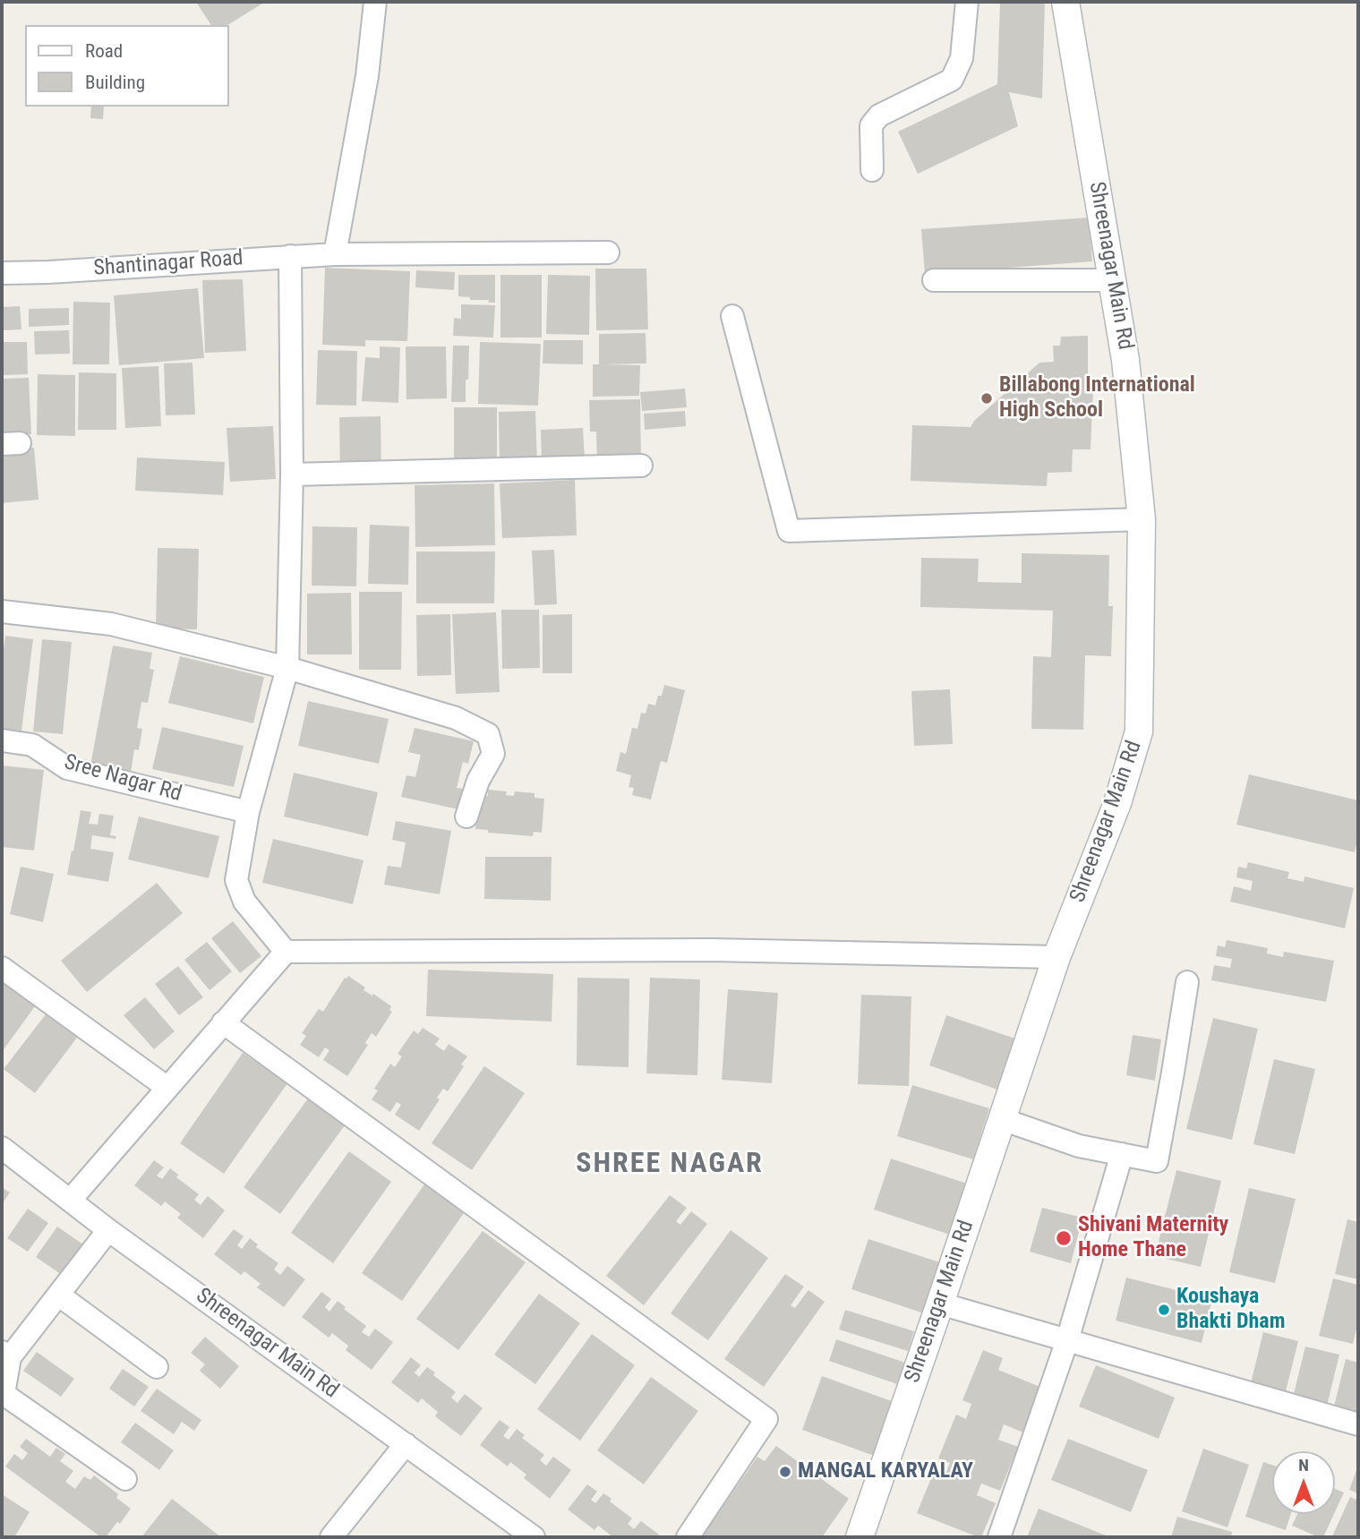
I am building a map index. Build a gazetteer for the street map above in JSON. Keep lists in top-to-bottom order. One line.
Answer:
{"streets":{"street":["Shantinagar Road","Shreenagar Main Rd","Sree Nagar Rd"]},"districts":["SHREE NAGAR"],"places":["Billabong International High School","Shivani Maternity Home Thane","Koushaya Bhakti Dham","MANGAL KARYALAY"],"legend":["Road","Building"],"north":"top"}
